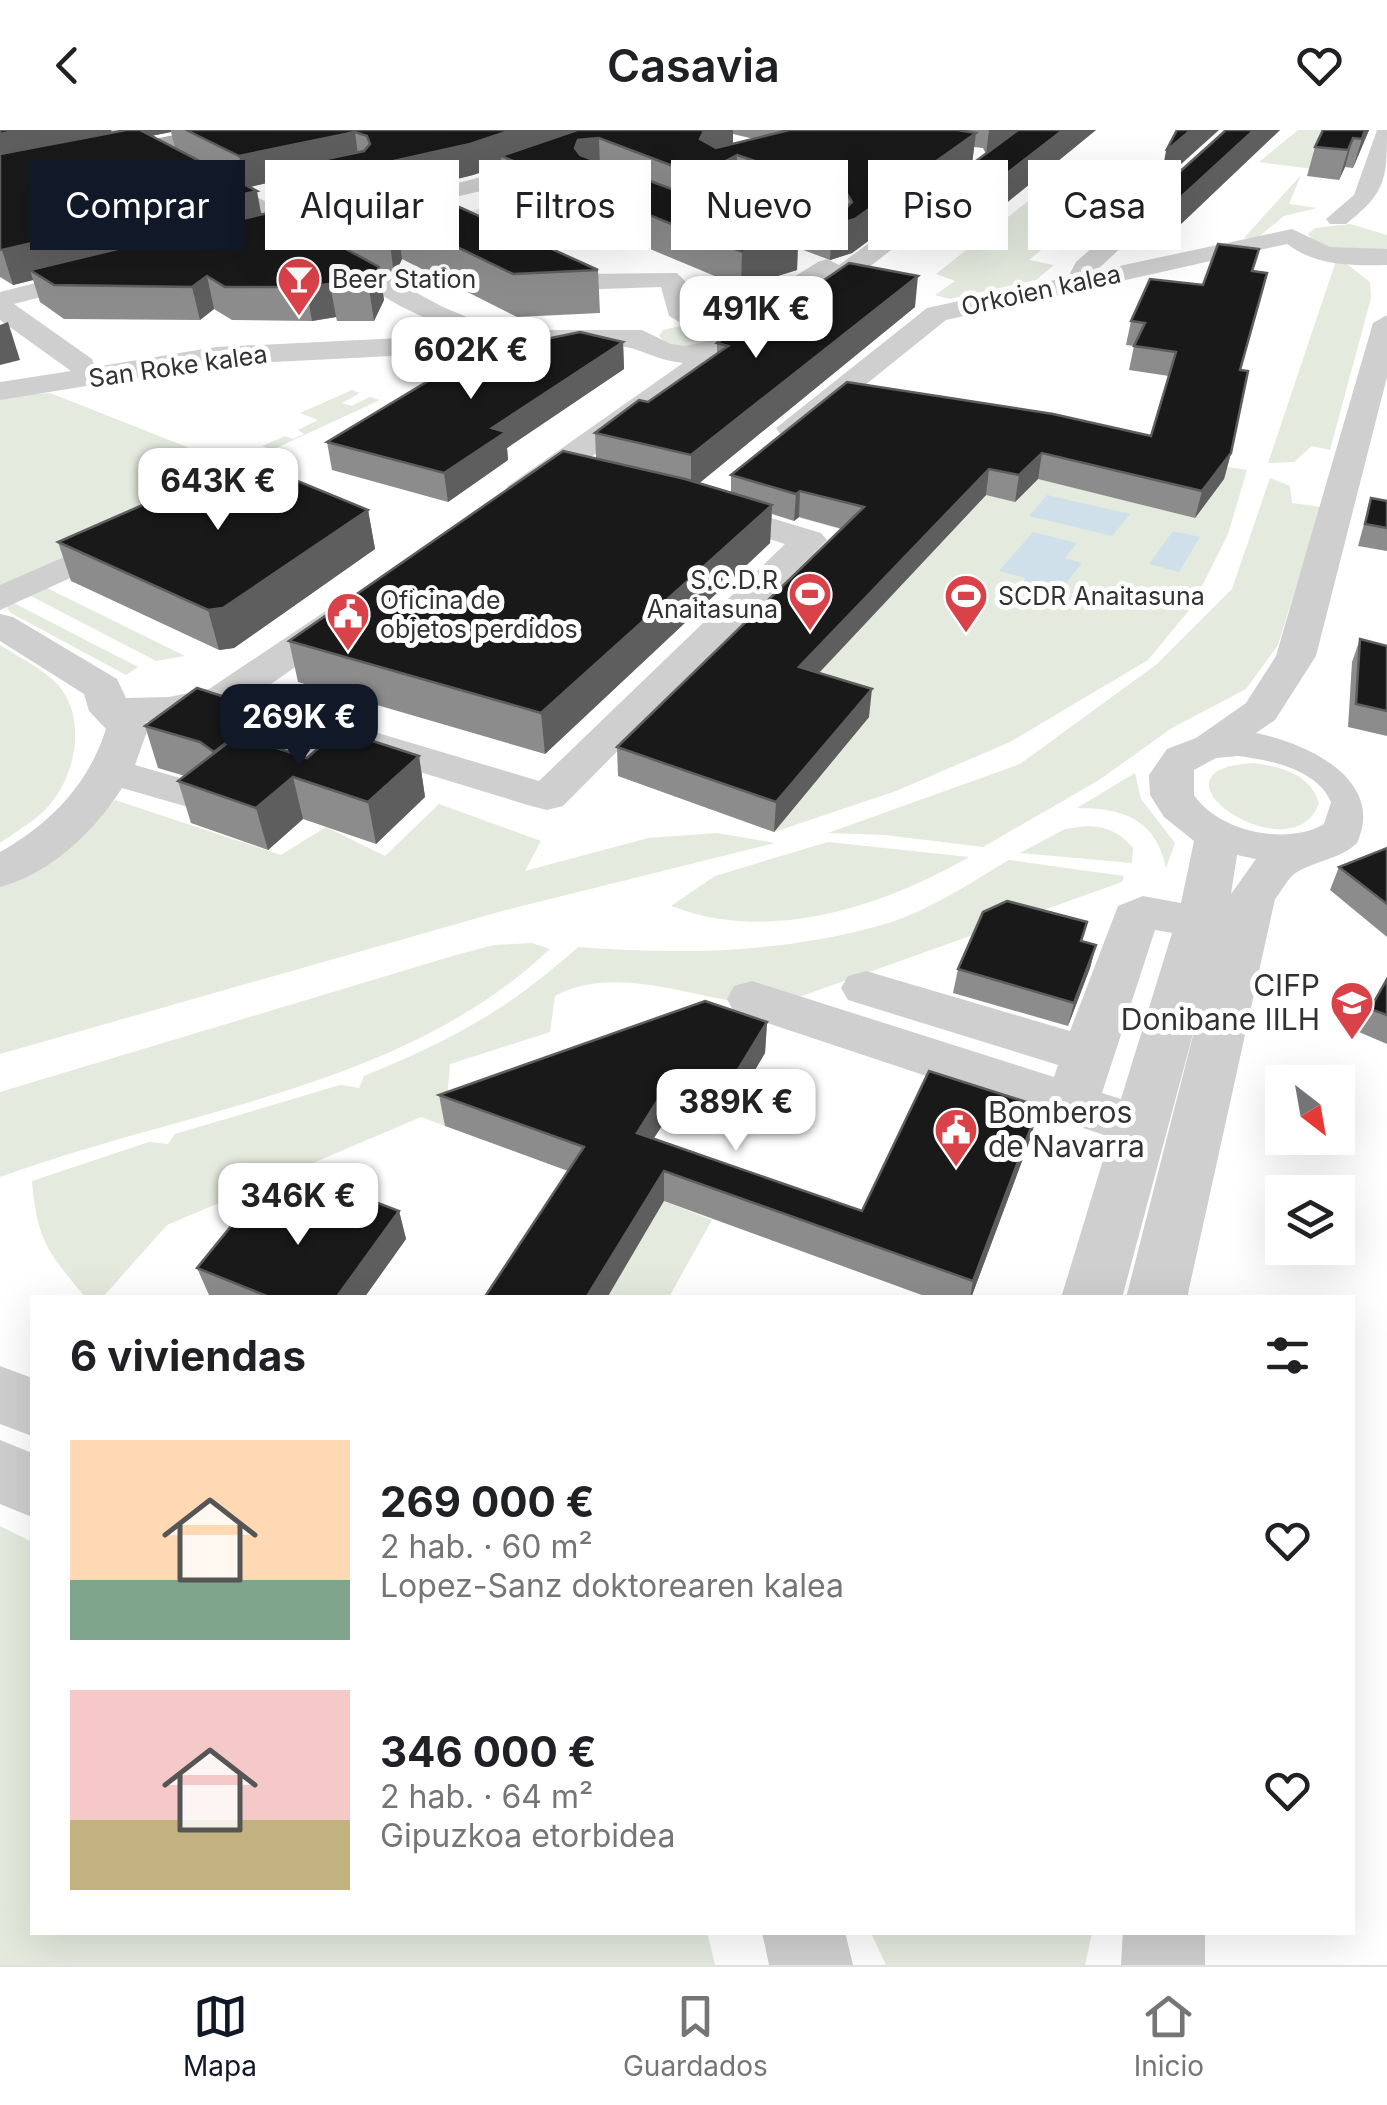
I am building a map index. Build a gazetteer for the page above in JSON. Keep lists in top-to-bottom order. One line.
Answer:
{"streets":{"street":["Orkoien kalea","San Roke kalea"]},"places":{"bar":["Beer Station"],"sports":["S.C.D.R Anaitasuna","SCDR Anaitasuna"],"public building":["Oficina de objetos perdidos","Bomberos de Navarra"],"school or university":["CIFP Donibane IILH"]},"north":"bottom right","page":{"header":"Casavia","chip":["Comprar","Alquilar","Filtros","Nuevo","Piso","Casa"],"price":["491K €","602K €","643K €","269K €","389K €","346K €"],"heading":"6 viviendas","list":[{"name":"269 000 €","note":"2 hab. · 60 m² · Lopez-Sanz doktorearen kalea"},{"name":"346 000 €","note":"2 hab. · 64 m² · Gipuzkoa etorbidea"}],"tabs":["Mapa","Guardados","Inicio"]}}
